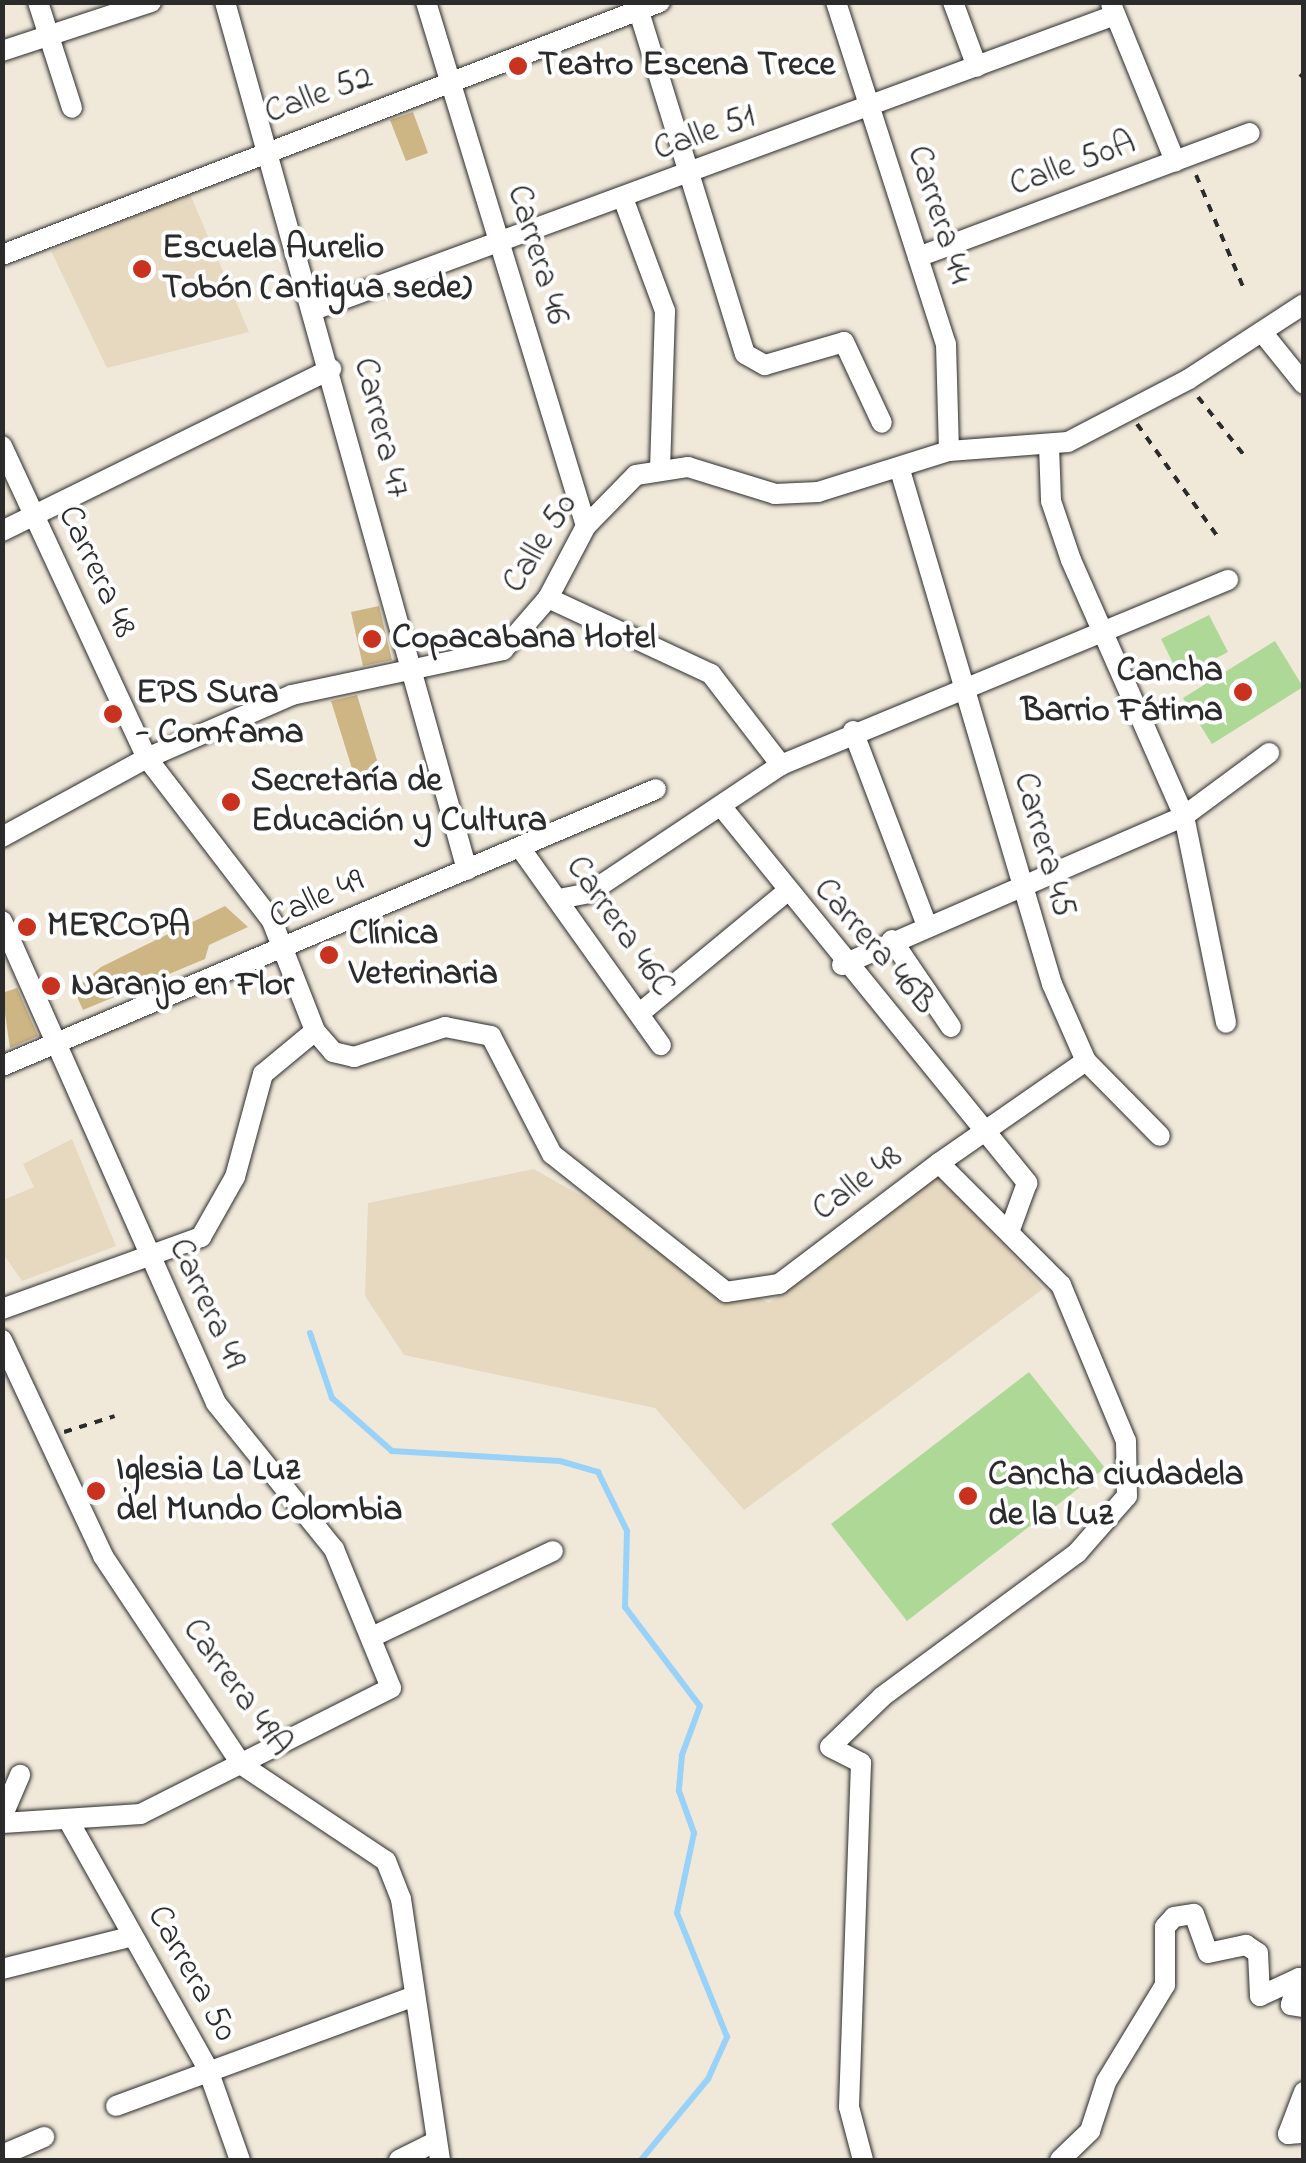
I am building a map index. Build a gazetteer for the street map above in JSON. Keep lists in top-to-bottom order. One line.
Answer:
{"streets":{"street":["Calle 52","Calle 51","Calle 50A","Carrera 44","Carrera 46","Carrera 47","Calle 50","Carrera 48","Carrera 45","Calle 49","Carrera 46C","Carrera 46B","Calle 48","Carrera 49","Carrera 49A","Carrera 50"]},"crossings":[["Calle 52","Carrera 46"],["Calle 52","Carrera 47"],["Calle 51","Carrera 44"],["Calle 51","Carrera 46"],["Calle 51","Carrera 47"],["Calle 50A","Carrera 44"],["Carrera 46","Calle 50"],["Carrera 47","Calle 50"],["Carrera 47","Calle 49"],["Calle 50","Carrera 48"],["Carrera 48","Calle 49"],["Carrera 48","Calle 48"],["Calle 49","Carrera 46C"],["Calle 49","Carrera 49"],["Carrera 46B","Calle 48"],["Carrera 49","Carrera 49A"]],"places":["Teatro Escena Trece","Escuela Aurelio Tobón (antigua sede)","Copacabana Hotel","Cancha Barrio Fátima","EPS Sura - Comfama","Secretaría de Educación y Cultura","MERCOPA","Clínica Veterinaria","Naranjo en Flor","Iglesia La Luz del Mundo Colombia","Cancha ciudadela de la Luz"]}
